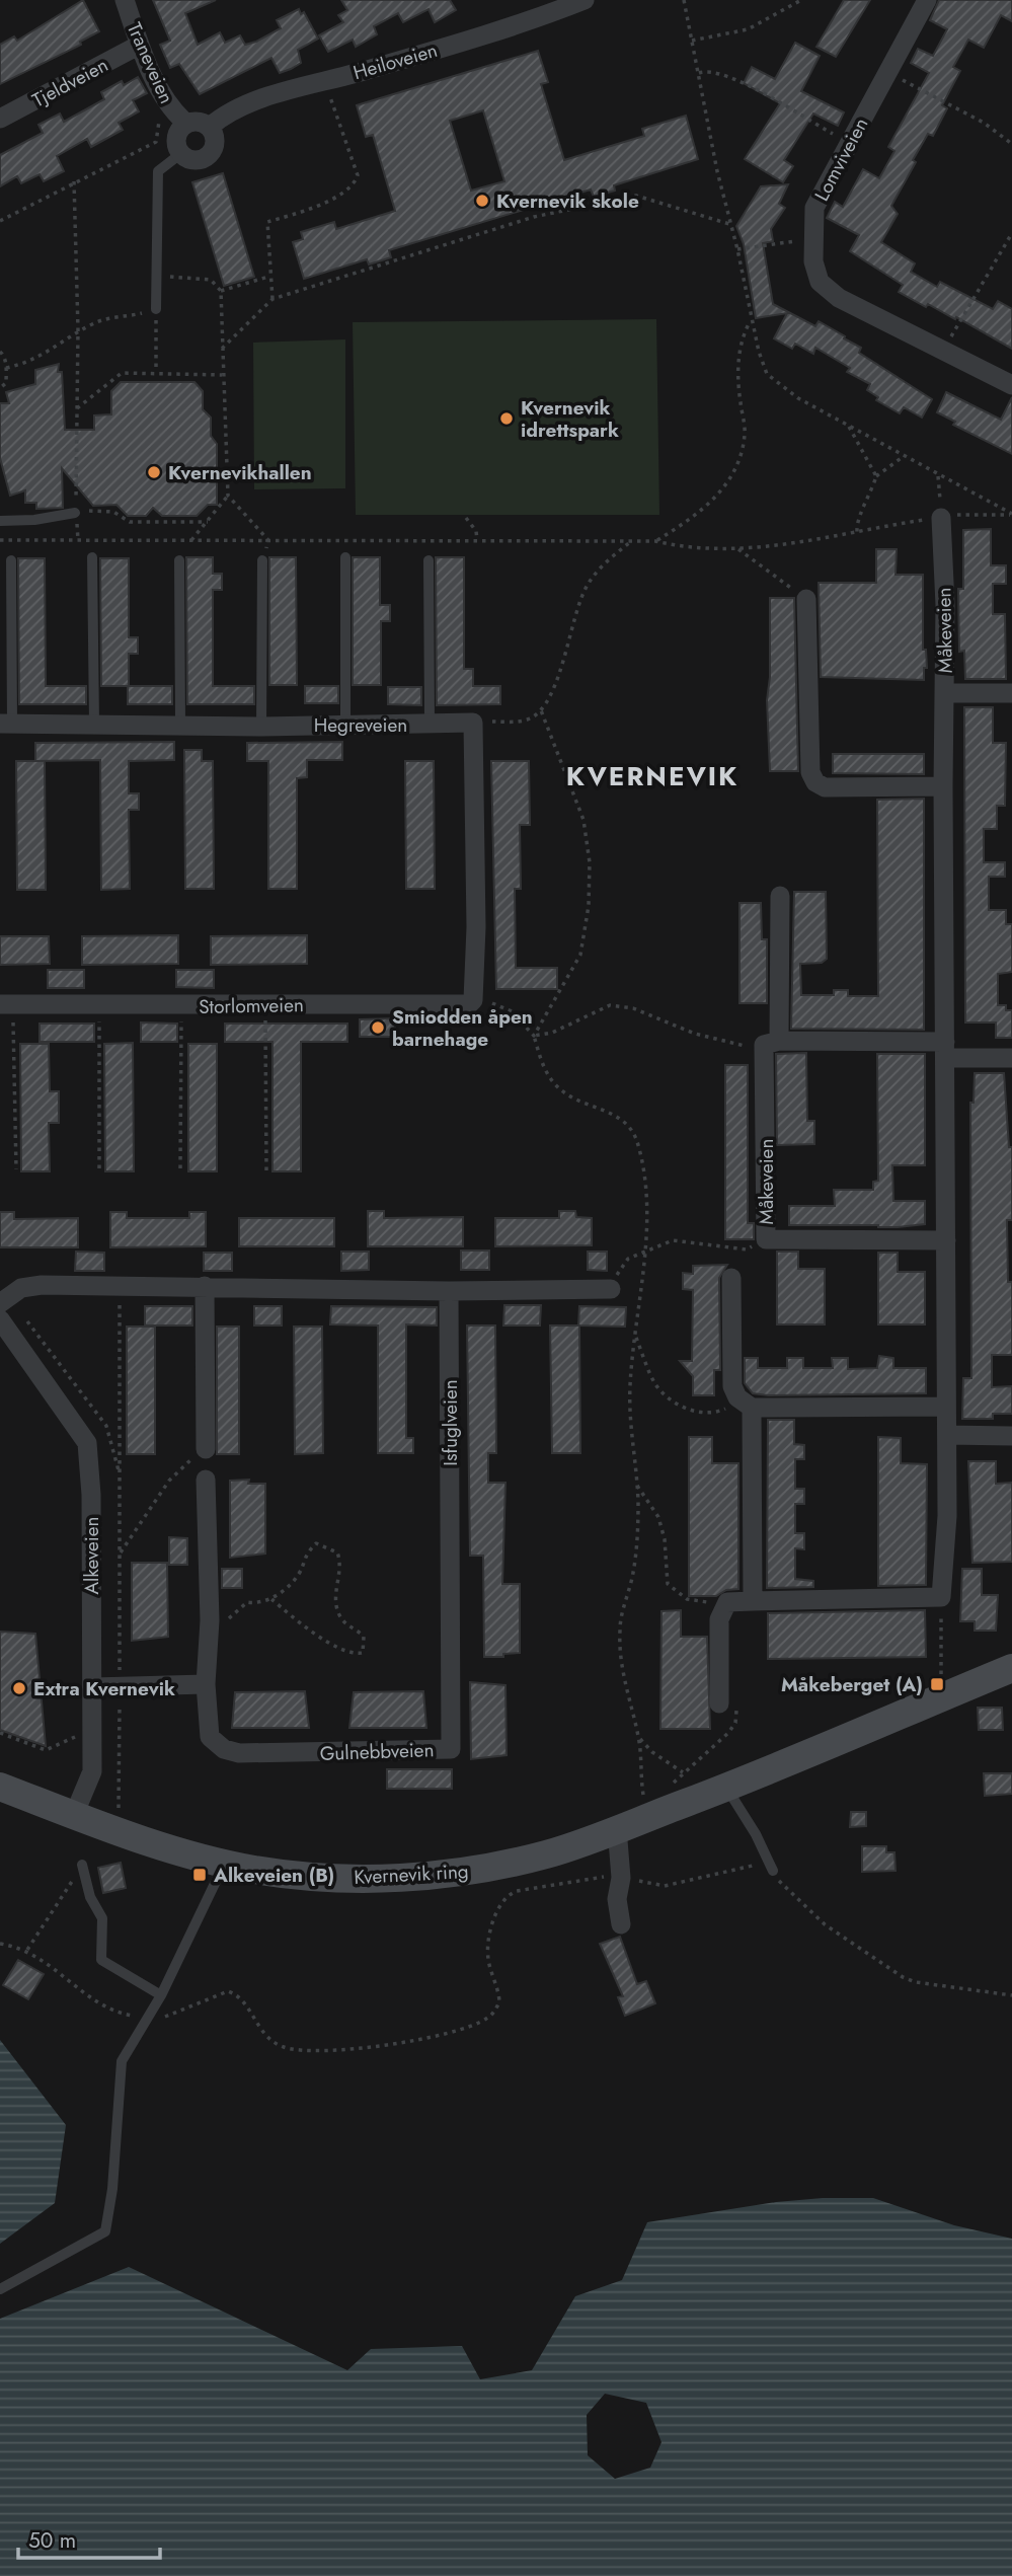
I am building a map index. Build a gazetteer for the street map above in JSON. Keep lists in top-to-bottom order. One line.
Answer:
{"streets":{"main road":["Kvernevik ring"],"street":["Heiloveien","Traneveien","Tjeldveien","Lomviveien","Måkeveien","Hegreveien","Storlomveien","Isfuglveien","Alkeveien","Gulnebbveien"]},"crossings":[["Heiloveien","Traneveien"],["Traneveien","Tjeldveien"],["Isfuglveien","Gulnebbveien"],["Alkeveien","Kvernevik ring"]],"districts":["KVERNEVIK"],"places":{"other":["Kvernevik skole","Kvernevik idrettspark","Kvernevikhallen","Smiodden åpen barnehage","Extra Kvernevik"],"transit":["Måkeberget (A)","Alkeveien (B)"]},"scale_bar":"50 m"}
